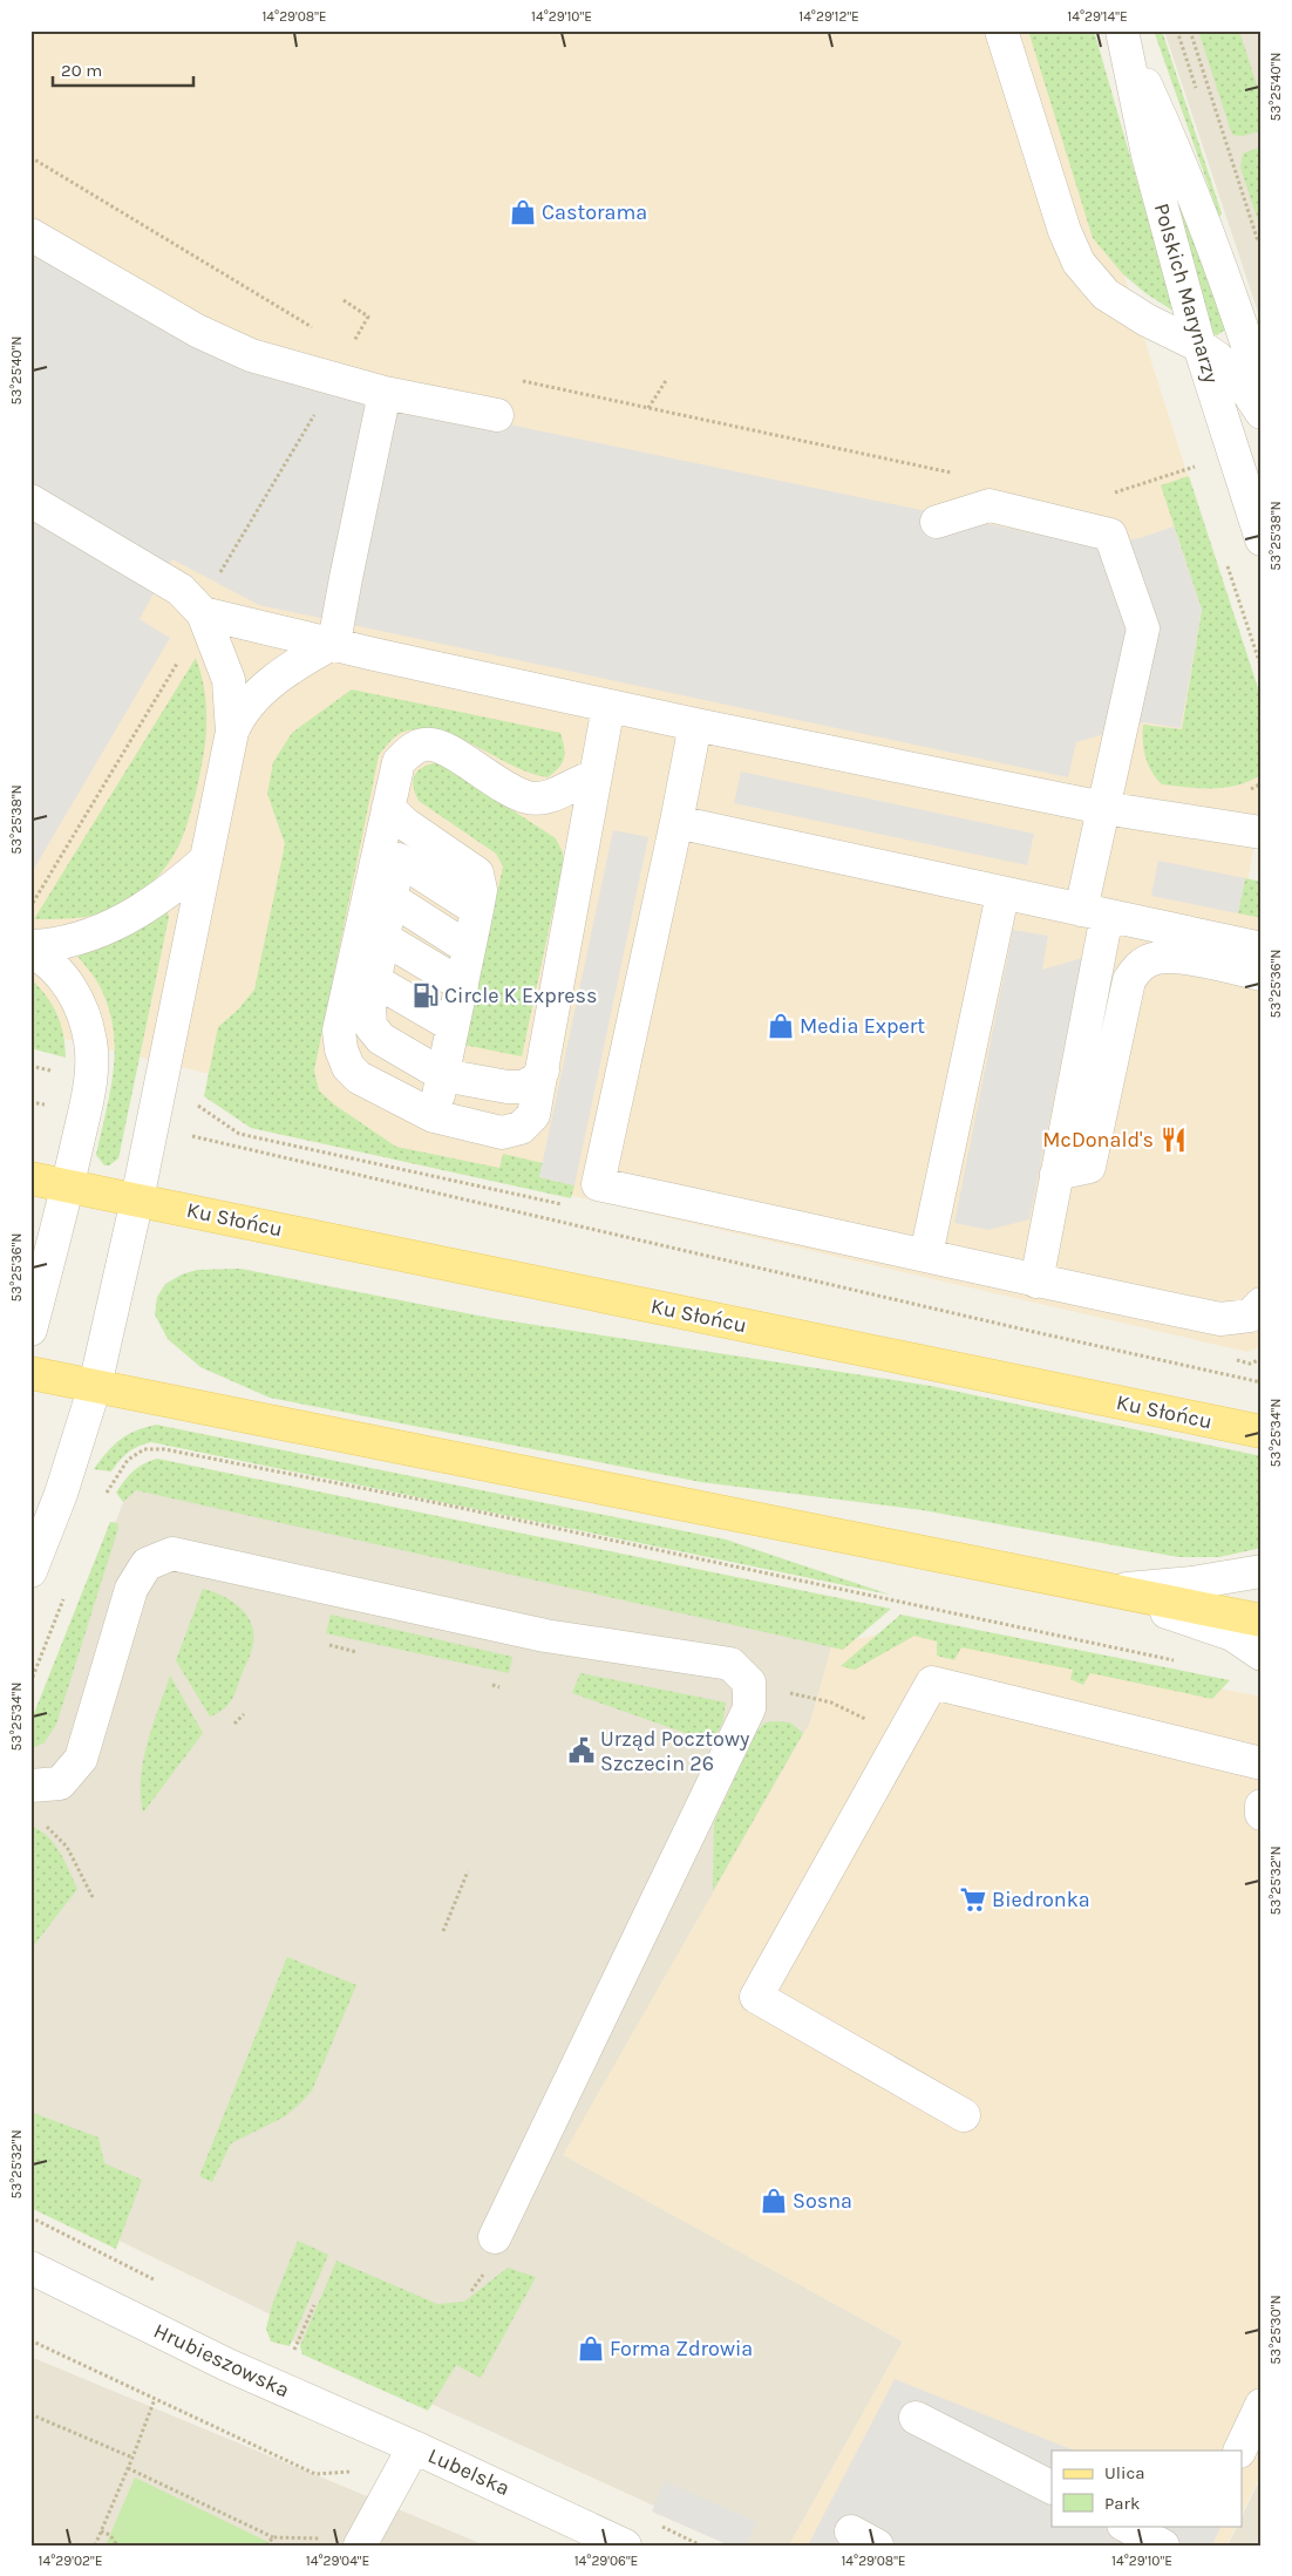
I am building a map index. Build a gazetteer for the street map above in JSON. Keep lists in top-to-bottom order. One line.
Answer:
{"streets":{"main road":["Ku Słońcu"],"street":["Polskich Marynarzy","Hrubieszowska","Lubelska"]},"crossings":[["Hrubieszowska","Lubelska"]],"places":{"shop":["Castorama","Media Expert","Sosna","Forma Zdrowia"],"fuel station":["Circle K Express"],"restaurant":["McDonald's"],"public building":["Urząd Pocztowy Szczecin 26"],"supermarket":["Biedronka"]},"legend":["Ulica","Park"],"scale_bar":"20 m","coordinates":["14°29'08\"E","14°29'10\"E","14°29'12\"E","14°29'14\"E","53°25'40\"N","53°25'38\"N","53°25'36\"N","53°25'34\"N","53°25'32\"N","53°25'30\"N","14°29'02\"E","14°29'04\"E","14°29'06\"E"]}
